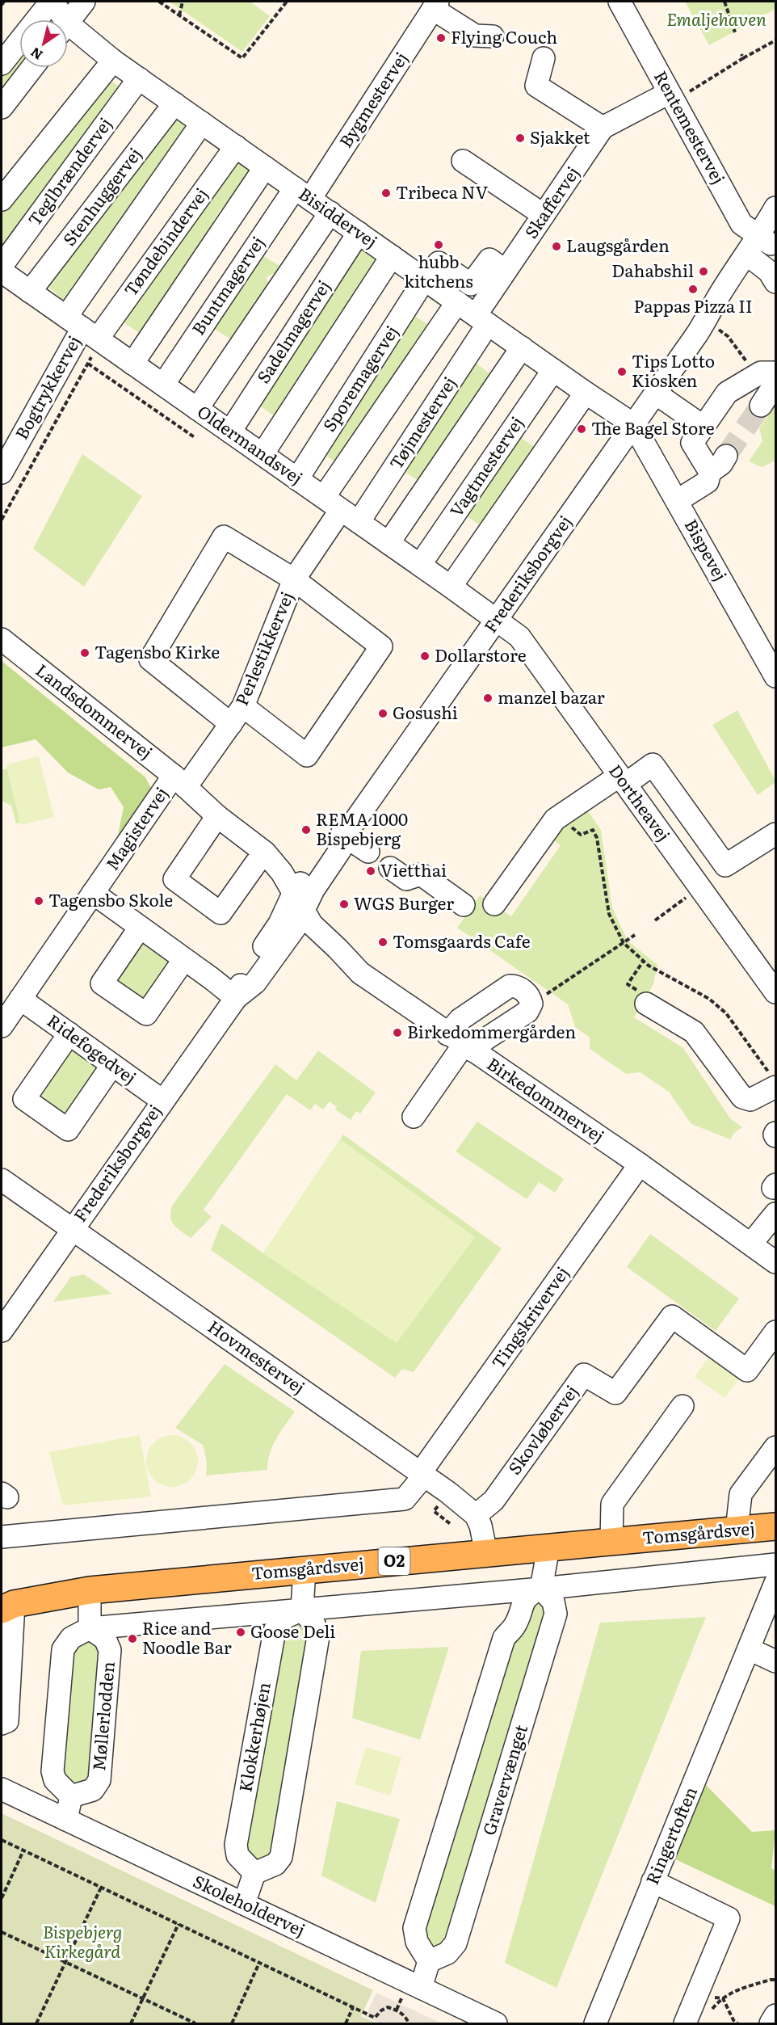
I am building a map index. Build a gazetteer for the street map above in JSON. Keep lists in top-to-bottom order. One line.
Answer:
{"streets":{"main road":["Tomsgårdsvej","O2"],"street":["Bygmestervej","Rentemestervej","Teglbrændervej","Stenhuggervej","Skaffervej","Bisiddervej","Tøndebindervej","Buntmagervej","Sadelmagervej","Sporemagervej","Bogtrykkervej","Tøjmestervej","Oldermandsvej","Vagtmestervej","Bispevej","Frederiksborgvej","Perlestikkervej","Landsdommervej","Dortheavej","Magistervej","Ridefogedvej","Birkedommervej","Tingskrivervej","Hovmestervej","Skovløbervej","Møllerlodden","Klokkerhøjen","Gravervænget","Ringertoften","Skoleholdervej"]},"crossings":[["Bygmestervej","Bisiddervej"],["Bygmestervej","Buntmagervej"],["Rentemestervej","Skaffervej"],["Rentemestervej","Frederiksborgvej"],["Teglbrændervej","Bisiddervej"],["Stenhuggervej","Bisiddervej"],["Stenhuggervej","Oldermandsvej"],["Skaffervej","Bisiddervej"],["Skaffervej","Tøjmestervej"],["Bisiddervej","Tøndebindervej"],["Bisiddervej","Buntmagervej"],["Bisiddervej","Sadelmagervej"],["Bisiddervej","Sporemagervej"],["Bisiddervej","Tøjmestervej"],["Bisiddervej","Vagtmestervej"],["Bisiddervej","Bispevej"],["Bisiddervej","Frederiksborgvej"],["Tøndebindervej","Bogtrykkervej"],["Tøndebindervej","Oldermandsvej"],["Buntmagervej","Oldermandsvej"],["Sadelmagervej","Oldermandsvej"],["Sporemagervej","Oldermandsvej"],["Sporemagervej","Perlestikkervej"],["Bogtrykkervej","Oldermandsvej"],["Tøjmestervej","Oldermandsvej"],["Oldermandsvej","Vagtmestervej"],["Oldermandsvej","Frederiksborgvej"],["Oldermandsvej","Perlestikkervej"],["Oldermandsvej","Dortheavej"],["Bispevej","Frederiksborgvej"],["Frederiksborgvej","Landsdommervej"],["Frederiksborgvej","Dortheavej"],["Frederiksborgvej","Ridefogedvej"],["Frederiksborgvej","Birkedommervej"],["Frederiksborgvej","Hovmestervej"],["Perlestikkervej","Landsdommervej"],["Perlestikkervej","Magistervej"],["Landsdommervej","Magistervej"],["Landsdommervej","Birkedommervej"],["Magistervej","Ridefogedvej"],["Birkedommervej","Tingskrivervej"],["Tingskrivervej","Hovmestervej"],["Hovmestervej","Skovløbervej"]],"parks":["Emaljehaven","Bispebjerg Kirkegård"],"places":["Flying Couch","Sjakket","Tribeca NV","hubb kitchens","Laugsgården","Dahabshil","Pappas Pizza II","Tips Lotto Kiosken","The Bagel Store","Tagensbo Kirke","Dollarstore","manzel bazar","Gosushi","REMA 1000 Bispebjerg","Vietthai","Tagensbo Skole","WGS Burger","Tomsgaards Cafe","Birkedommergården","Goose Deli","Rice and Noodle Bar"],"north":"bottom left"}
